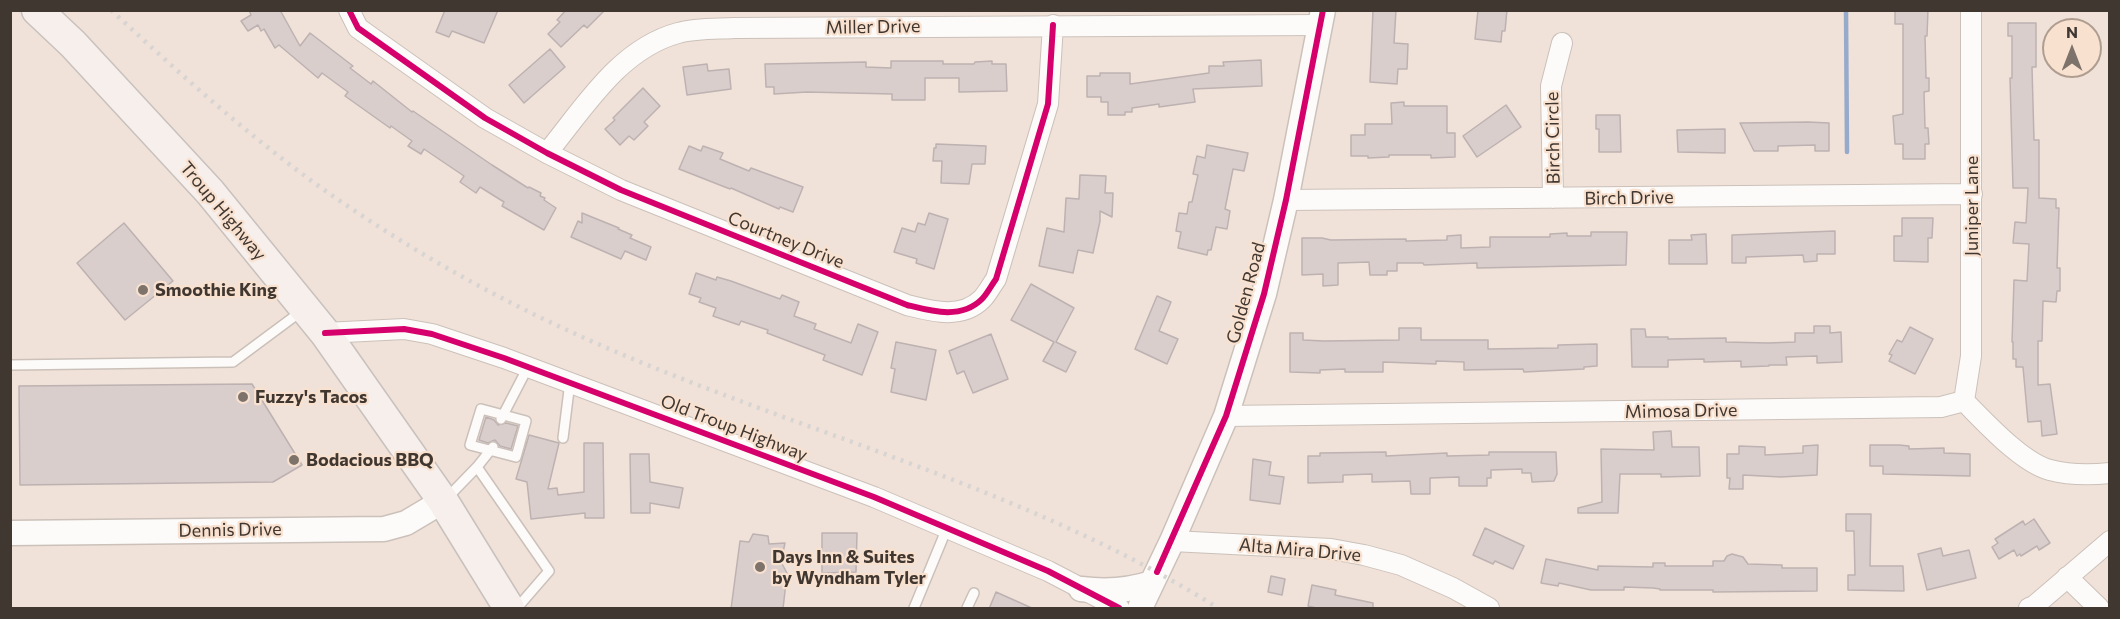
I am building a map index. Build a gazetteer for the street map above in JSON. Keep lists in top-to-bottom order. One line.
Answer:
{"streets":{"main road":["Troup Highway"],"street":["Miller Drive","Birch Circle","Birch Drive","Juniper Lane","Courtney Drive","Golden Road","Mimosa Drive","Old Troup Highway","Dennis Drive","Alta Mira Drive"]},"crossings":[["Miller Drive","Courtney Drive"],["Miller Drive","Golden Road"],["Birch Circle","Birch Drive"],["Birch Drive","Juniper Lane"],["Birch Drive","Golden Road"],["Juniper Lane","Mimosa Drive"],["Troup Highway","Old Troup Highway"],["Troup Highway","Dennis Drive"],["Golden Road","Mimosa Drive"],["Golden Road","Alta Mira Drive"]],"places":["Smoothie King","Fuzzy's Tacos","Bodacious BBQ","Days Inn & Suites by Wyndham Tyler"],"north":"top"}
